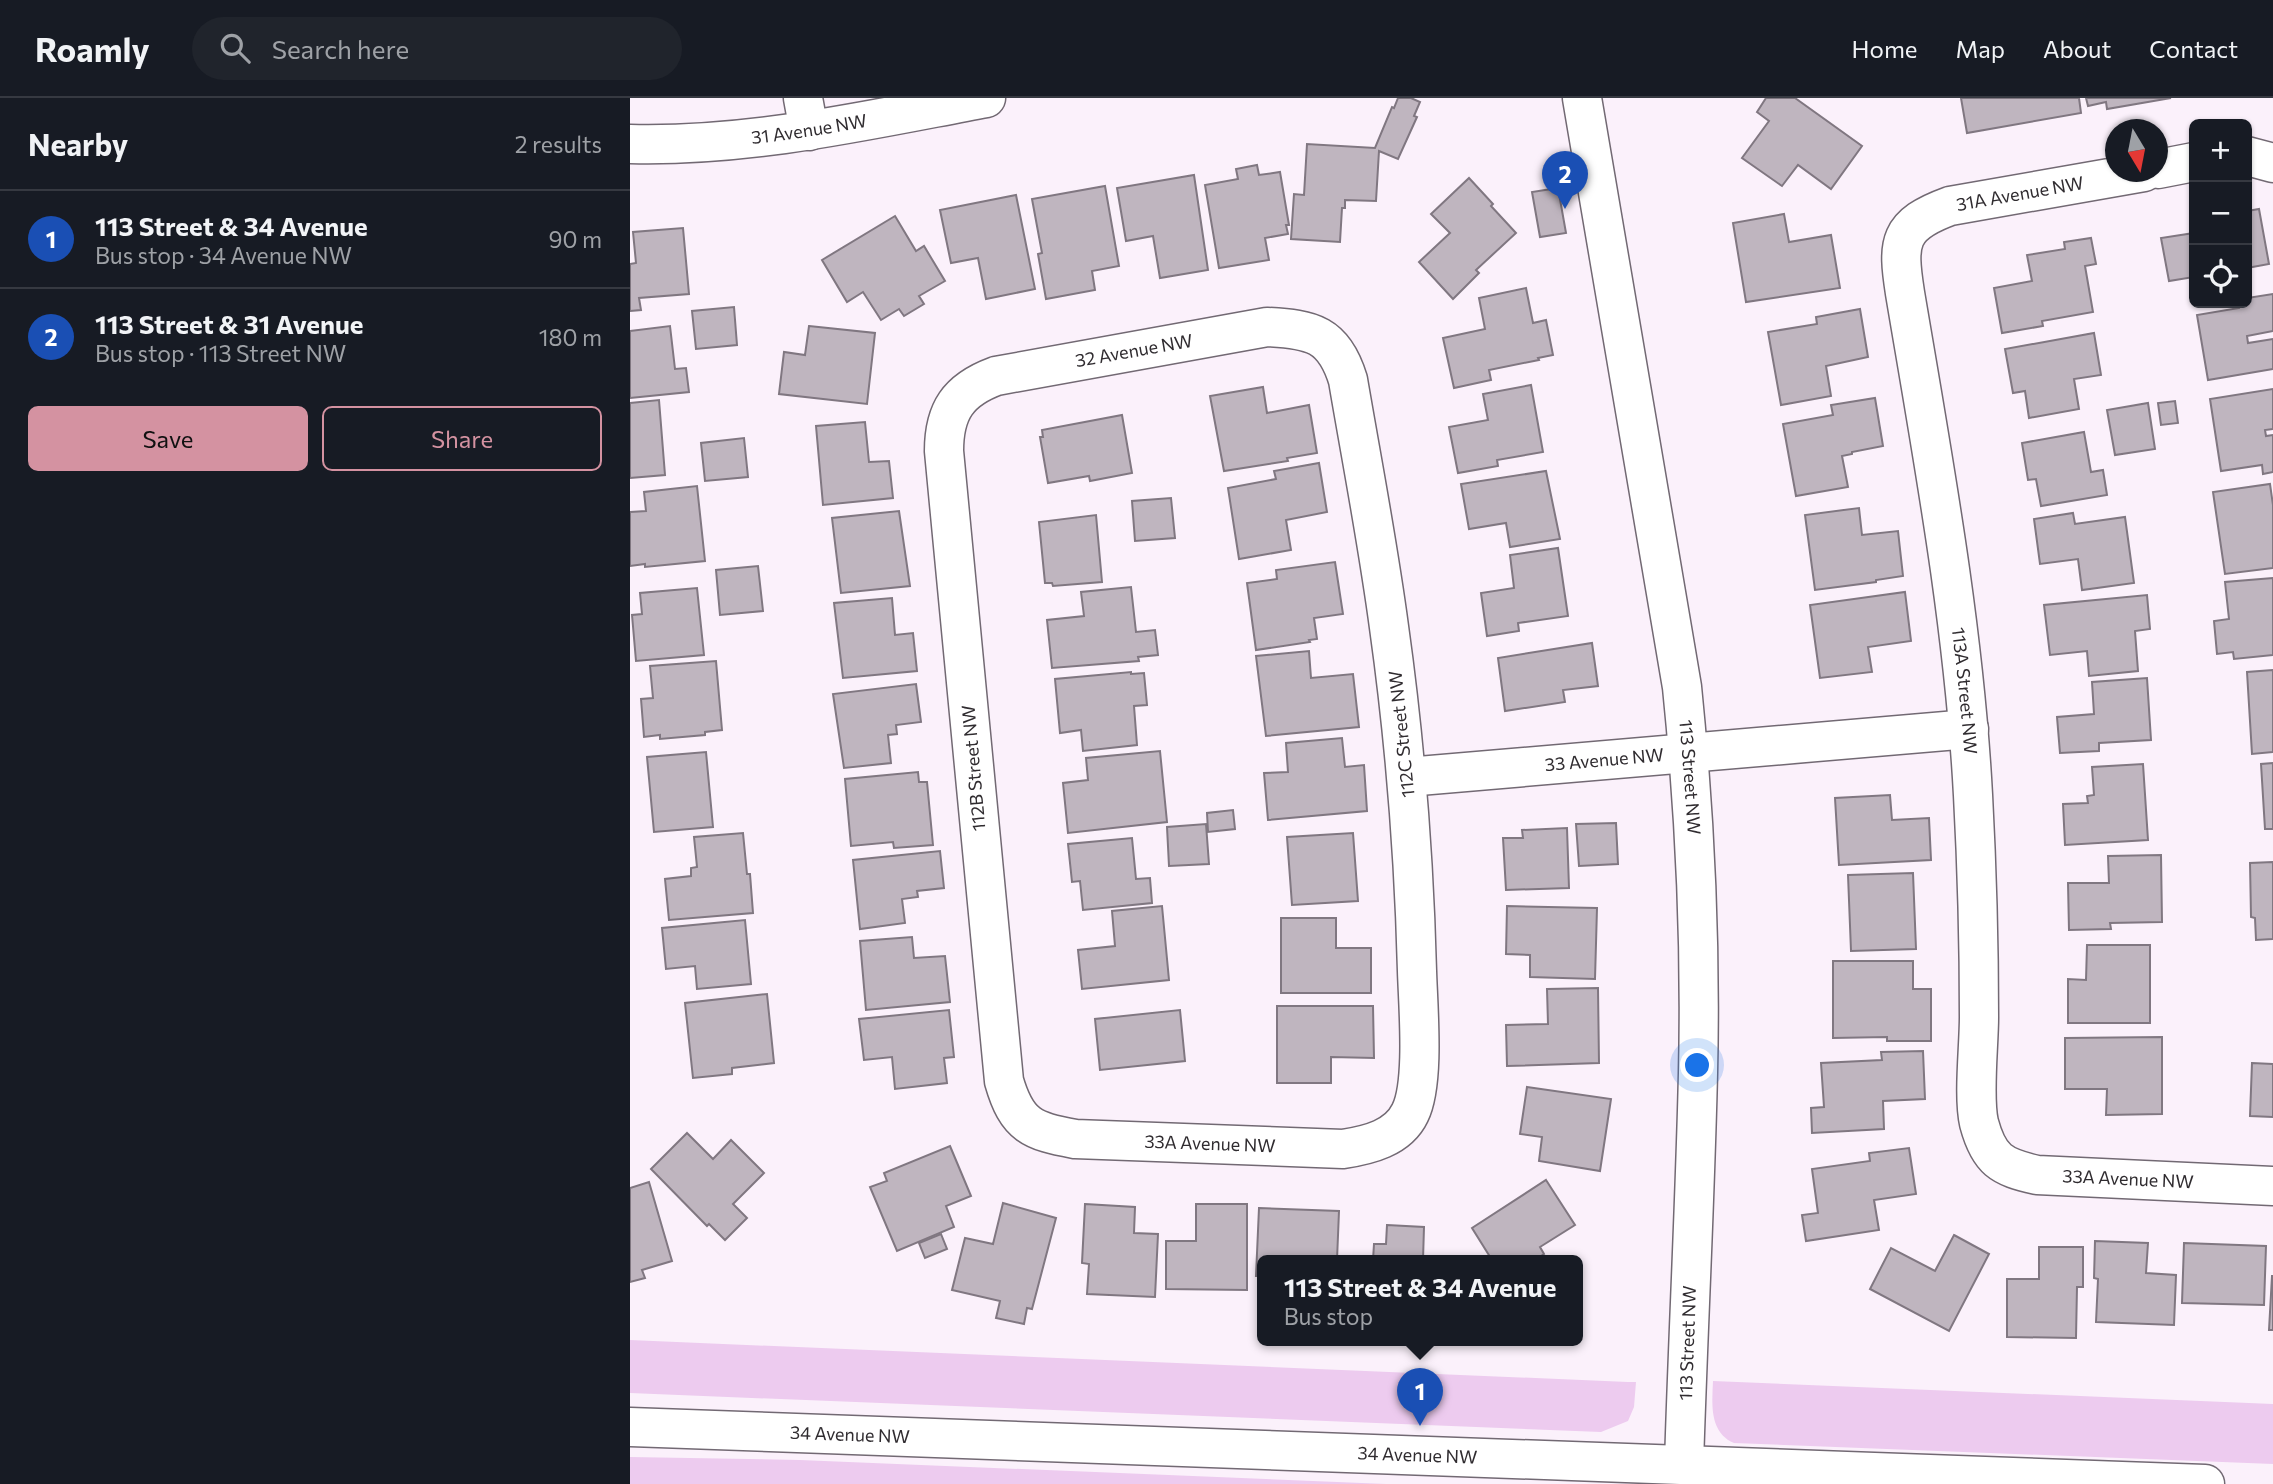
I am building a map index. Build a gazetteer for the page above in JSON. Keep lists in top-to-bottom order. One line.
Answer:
{"streets":{"street":["31 Avenue NW","31A Avenue NW","32 Avenue NW","113A Street NW","112C Street NW","33 Avenue NW","112B Street NW","113 Street NW","33A Avenue NW","34 Avenue NW"]},"crossings":[["31A Avenue NW","113A Street NW"],["32 Avenue NW","112C Street NW"],["32 Avenue NW","112B Street NW"],["113A Street NW","33 Avenue NW"],["113A Street NW","33A Avenue NW"],["112C Street NW","33 Avenue NW"],["112C Street NW","33A Avenue NW"],["33 Avenue NW","113 Street NW"],["112B Street NW","33A Avenue NW"],["113 Street NW","34 Avenue NW"]],"north":"bottom","page":{"header":"Roamly","search":"Search here","nav":["Home","Map","About","Contact"],"heading":["Nearby","2 results"],"map_buttons":["+","−"],"pins":["2","1"],"list":[{"mark":"1","name":"113 Street & 34 Avenue","note":"Bus stop · 34 Avenue NW","value":"90 m"},{"mark":"2","name":"113 Street & 31 Avenue","note":"Bus stop · 113 Street NW","value":"180 m"}],"buttons":["Save","Share"],"popup":["113 Street & 34 Avenue","Bus stop"]}}
